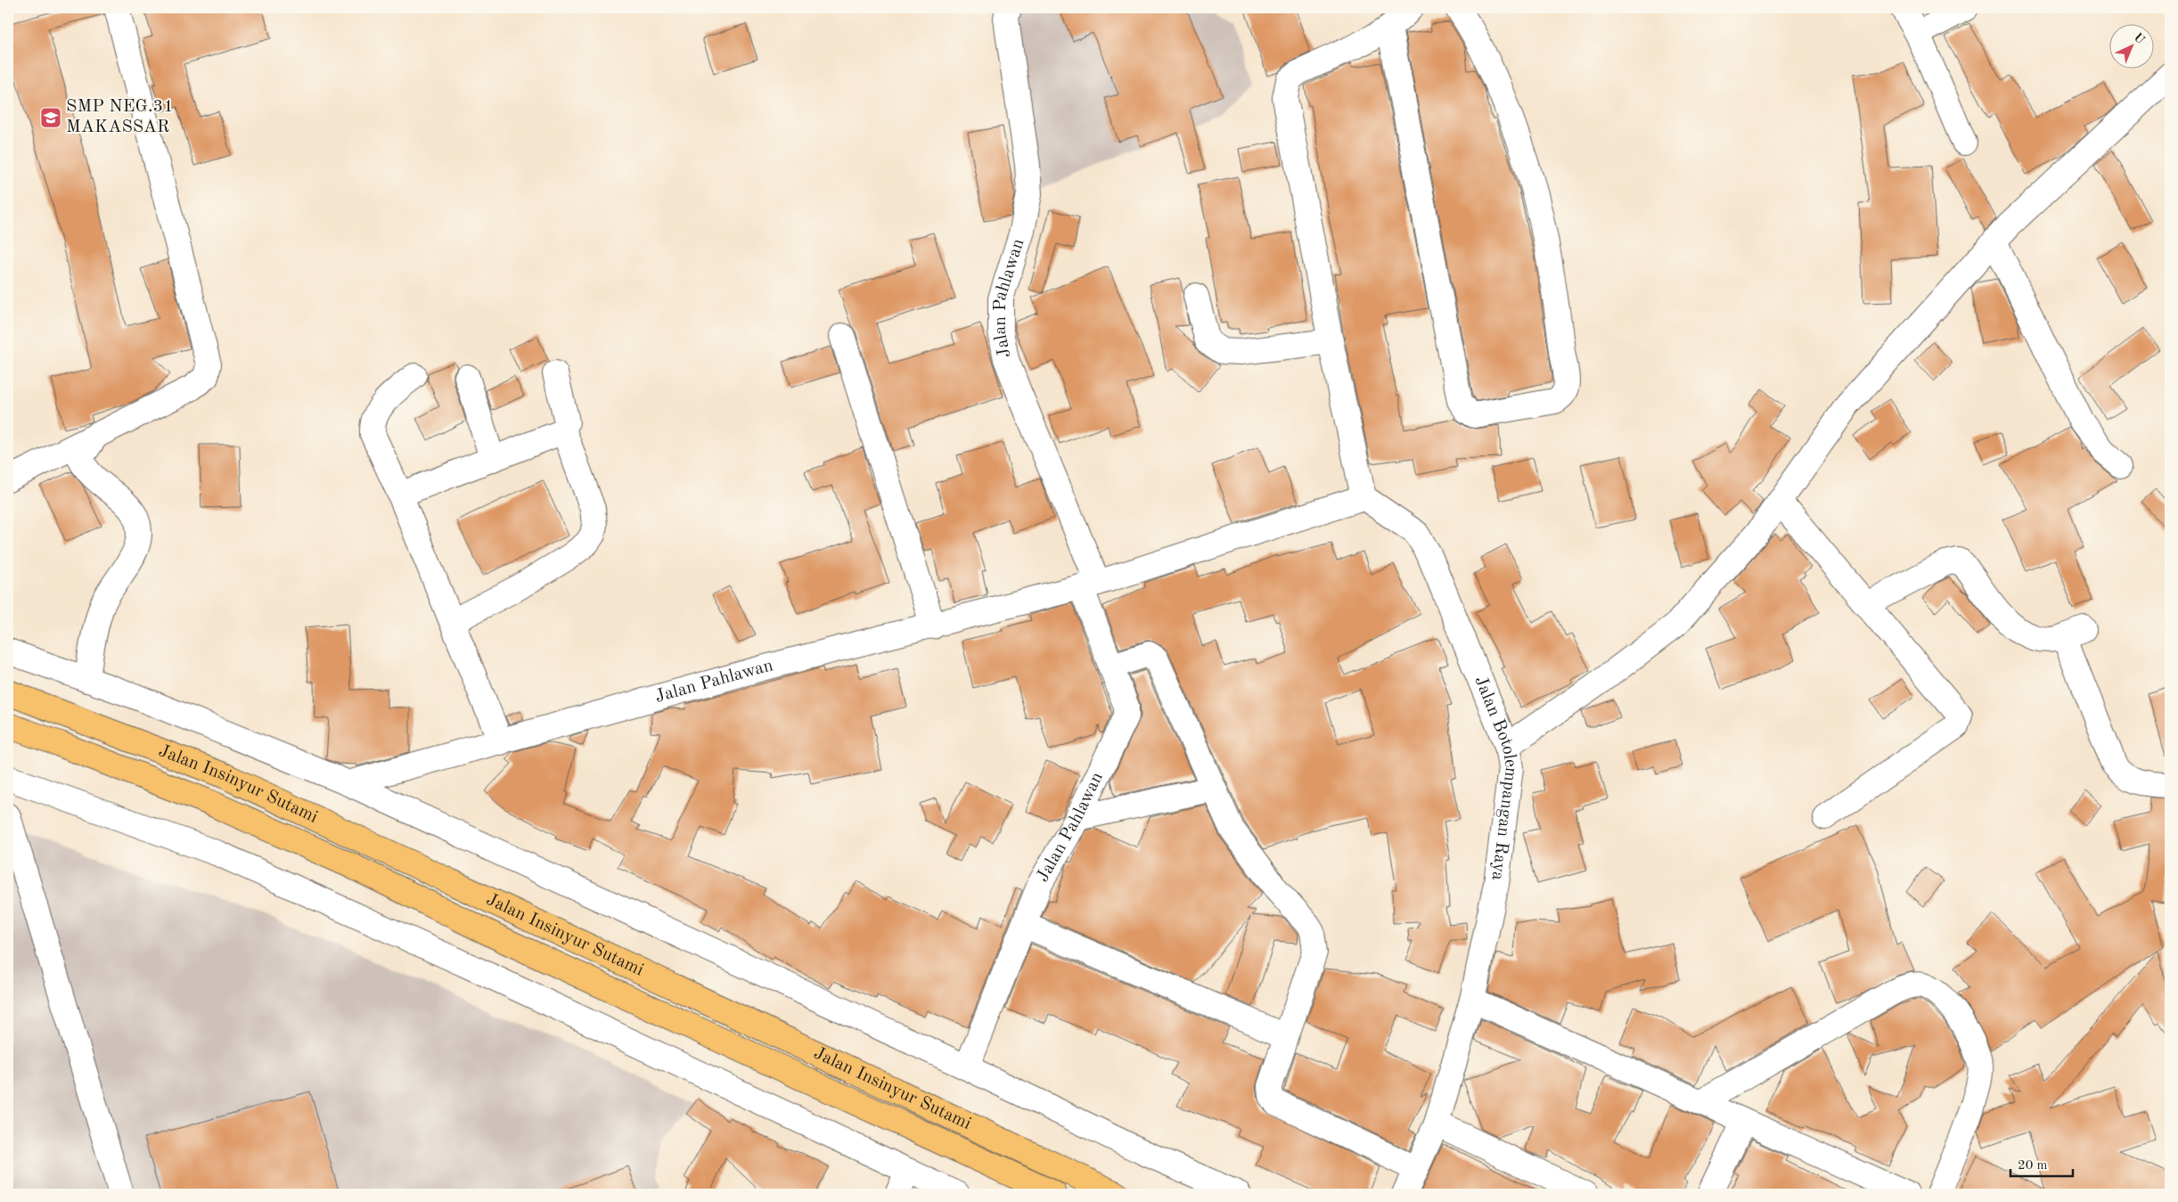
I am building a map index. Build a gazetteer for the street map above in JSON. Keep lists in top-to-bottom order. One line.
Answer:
{"streets":{"highway":["Jalan Insinyur Sutami"],"street":["Jalan Pahlawan","Jalan Botolempangan Raya"]},"places":{"school or university":["SMP NEG.31 MAKASSAR"]},"scale_bar":"20 m","north":"top right"}
